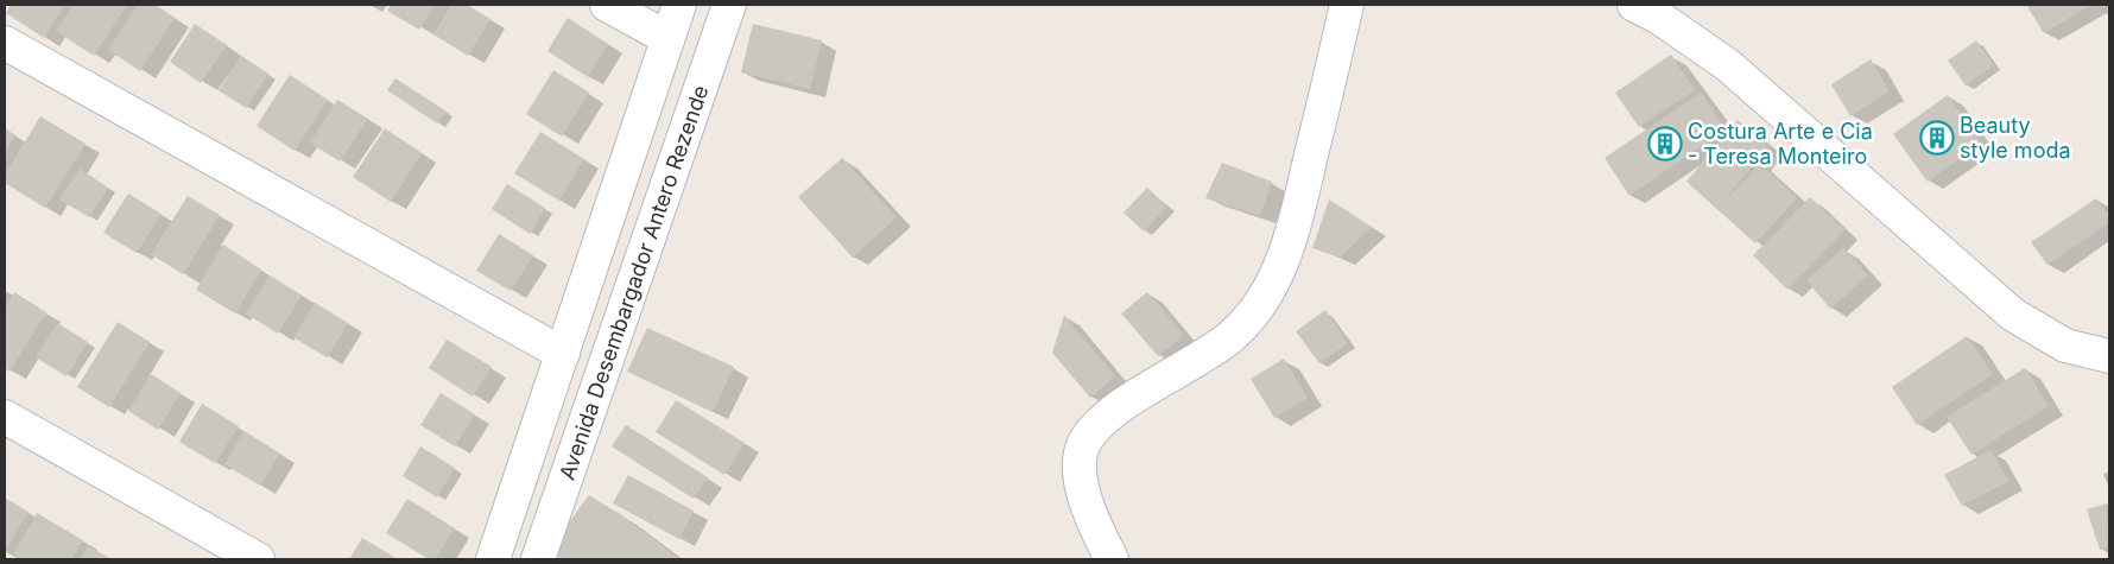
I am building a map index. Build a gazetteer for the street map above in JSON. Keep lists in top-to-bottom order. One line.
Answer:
{"streets":{"street":["Avenida Desembargador Antero Rezende"]},"places":{"building":["Beauty style moda","Costura Arte e Cia - Teresa Monteiro"]}}
